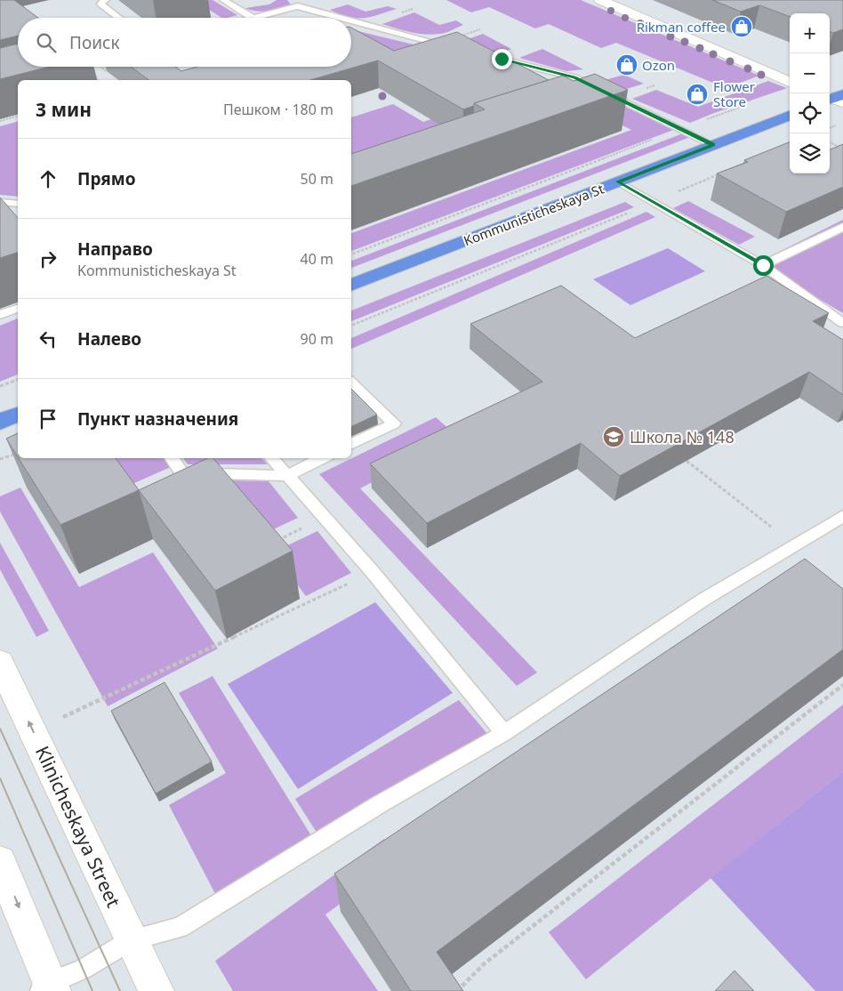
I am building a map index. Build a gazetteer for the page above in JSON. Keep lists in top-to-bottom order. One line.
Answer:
{"streets":{"main road":["Kommunisticheskaya St"],"street":["Klinicheskaya Street"]},"places":{"shop":["Rikman coffee","Ozon","Flower Store"],"school or university":["Школа № 148"]},"page":{"map_buttons":["+","−"],"search":"Поиск","heading":["3 мин","Пешком · 180 m"],"list":[["Прямо","50 m"],["Направо","Kommunisticheskaya St","40 m"],["Налево","90 m"],"Пункт назначения"]}}
